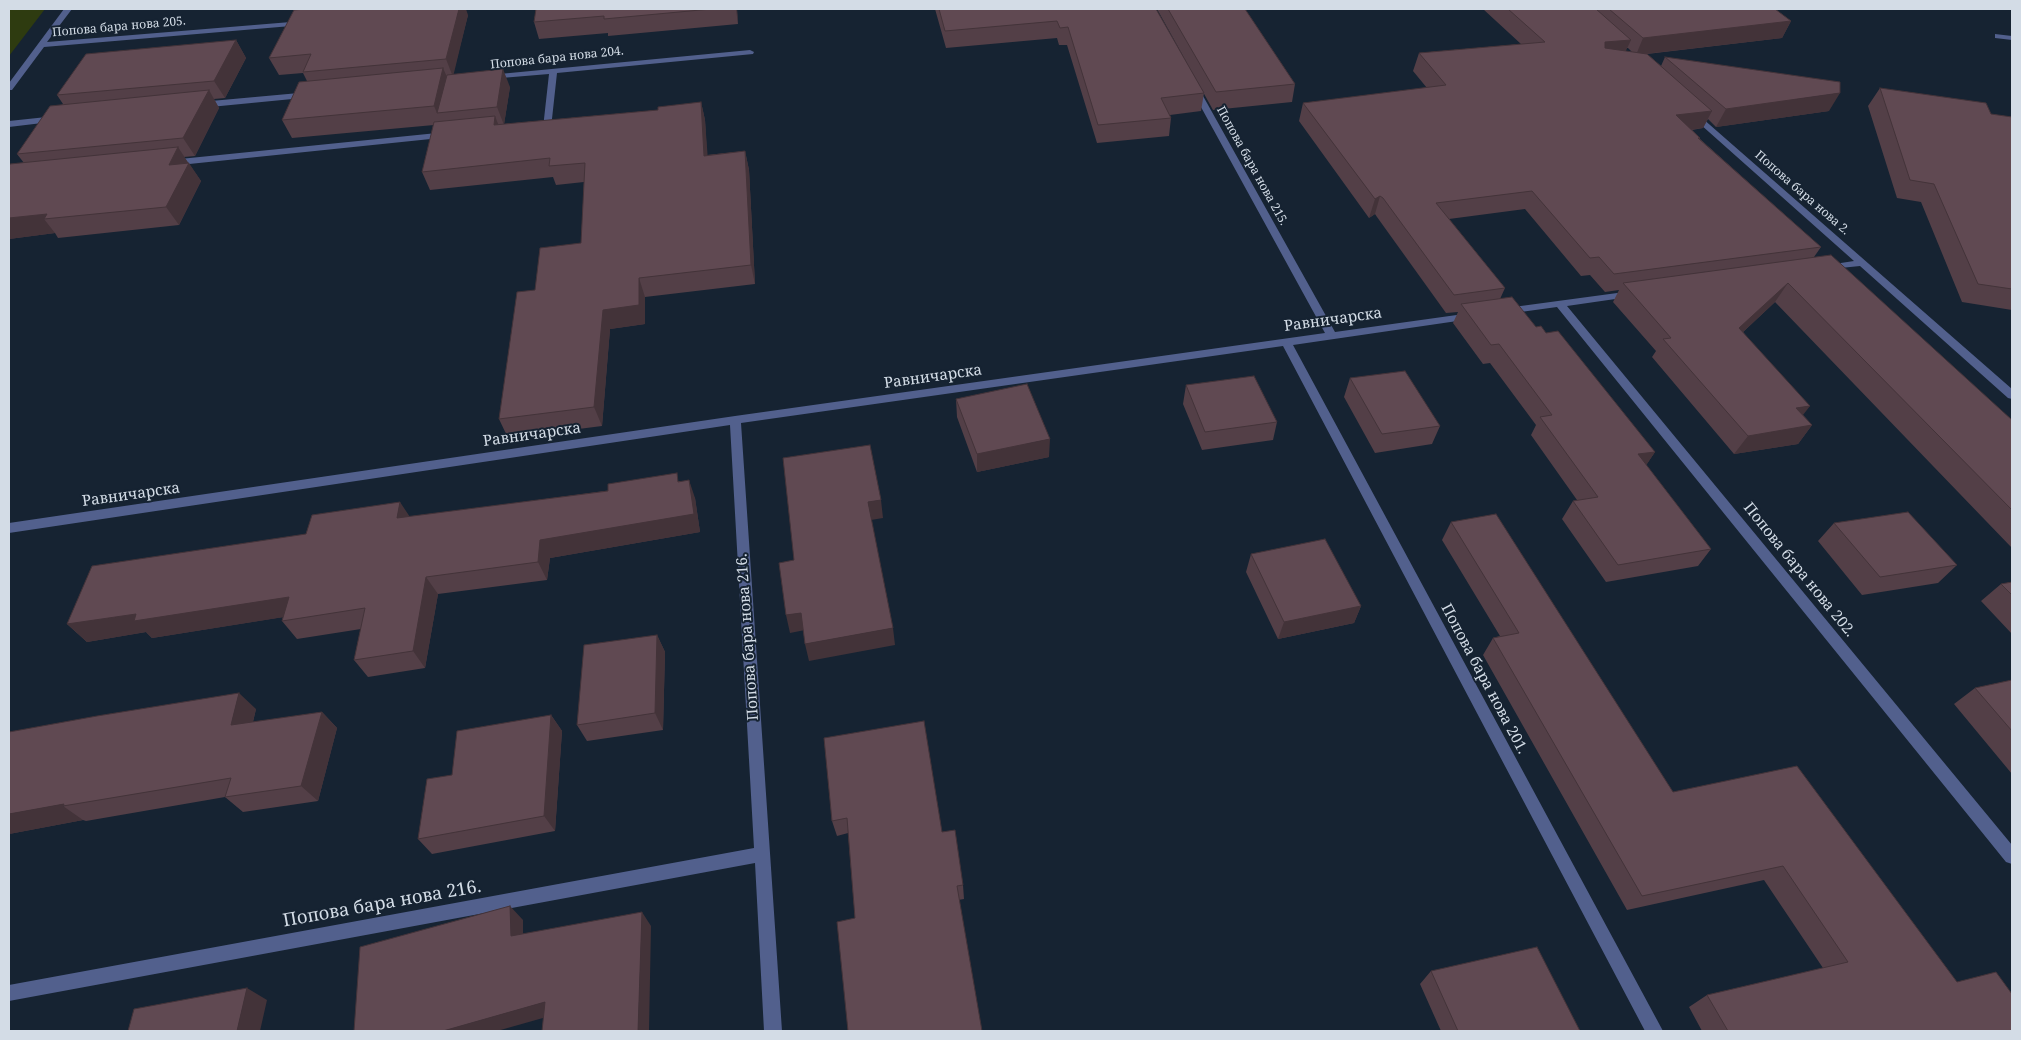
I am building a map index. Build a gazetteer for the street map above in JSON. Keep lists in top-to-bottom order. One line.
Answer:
{"streets":{"street":["Попова бара нова 205.","Попова бара нова 204.","Попова бара нова 215.","Попова бара нова 2.","Равничарска","Попова бара нова 202.","Попова бара нова 216.","Попова бара нова 201."]},"crossings":[["Попова бара нова 215.","Равничарска"],["Равничарска","Попова бара нова 202."],["Равничарска","Попова бара нова 216."],["Равничарска","Попова бара нова 201."]]}
